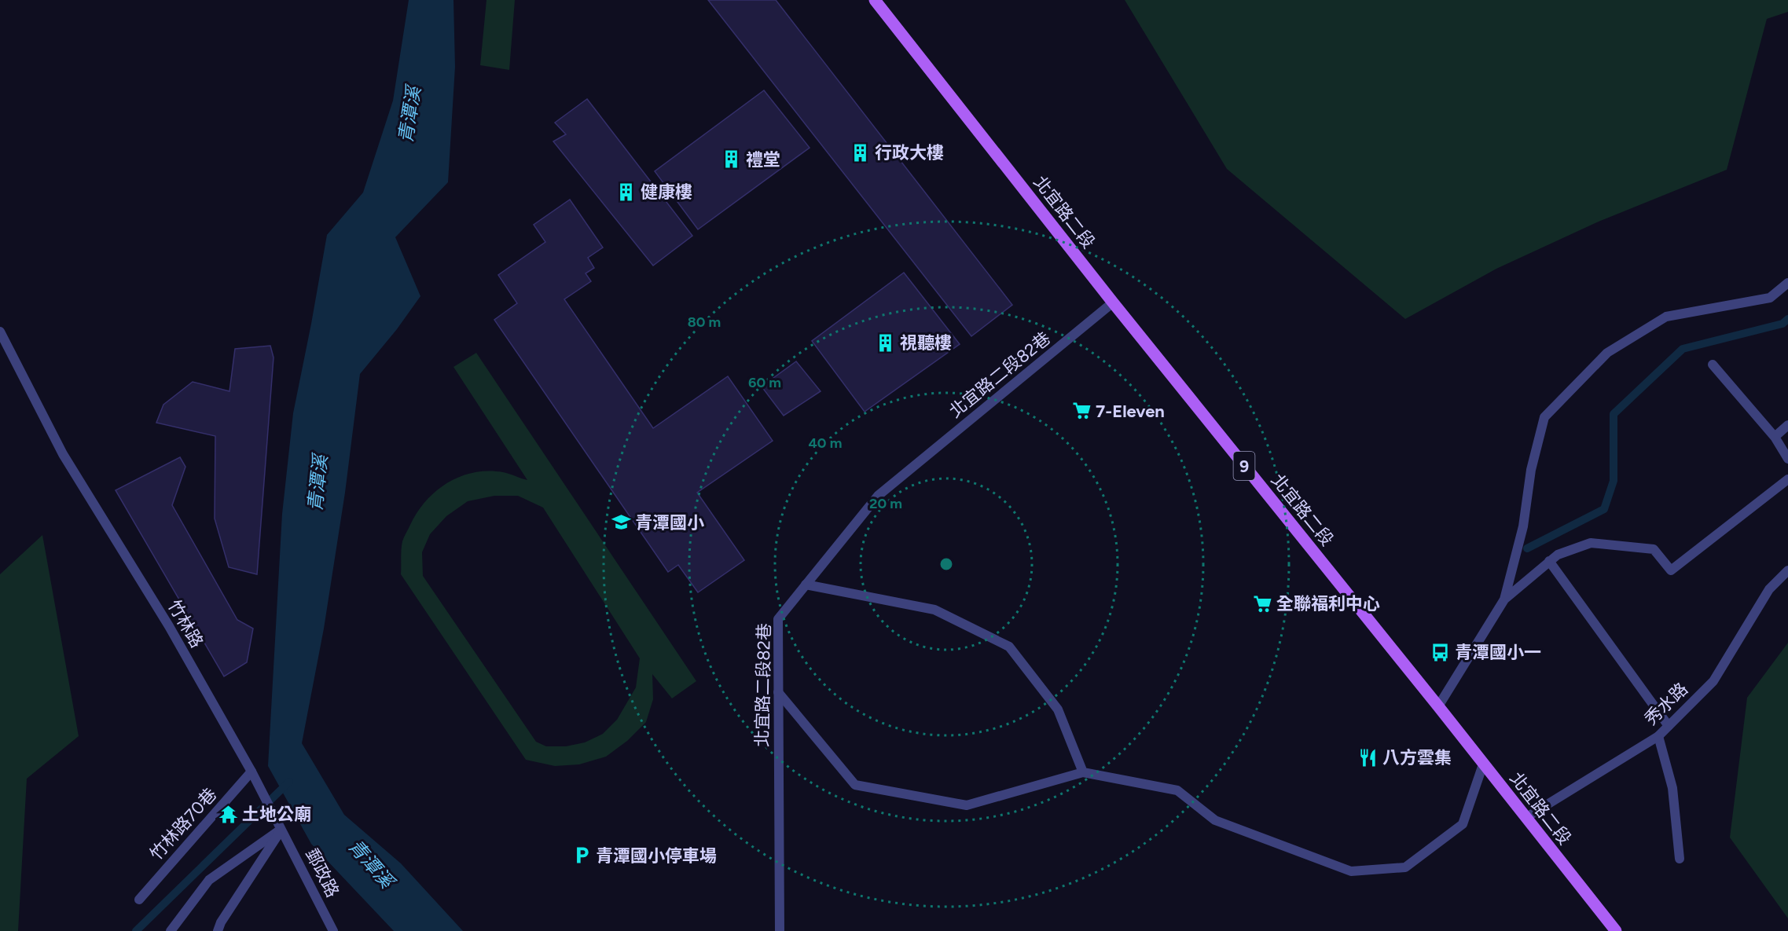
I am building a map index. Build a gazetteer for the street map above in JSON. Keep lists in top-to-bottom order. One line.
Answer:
{"streets":{"main road":["北宜路二段","9"],"street":["北宜路二段82巷","竹林路","秀水路","竹林路70巷","郵政路"]},"crossings":[["北宜路二段","北宜路二段82巷"],["北宜路二段","秀水路"],["竹林路","竹林路70巷"],["竹林路","郵政路"]],"water":["青潭溪"],"places":{"building":["行政大樓","禮堂","健康樓","視聽樓"],"supermarket":["7-Eleven","全聯福利中心"],"school or university":["青潭國小"],"bus stop":["青潭國小一"],"restaurant":["八方雲集"],"temple":["土地公廟"],"parking":["青潭國小停車場"]},"rings":["80 m","60 m","40 m","20 m"]}
